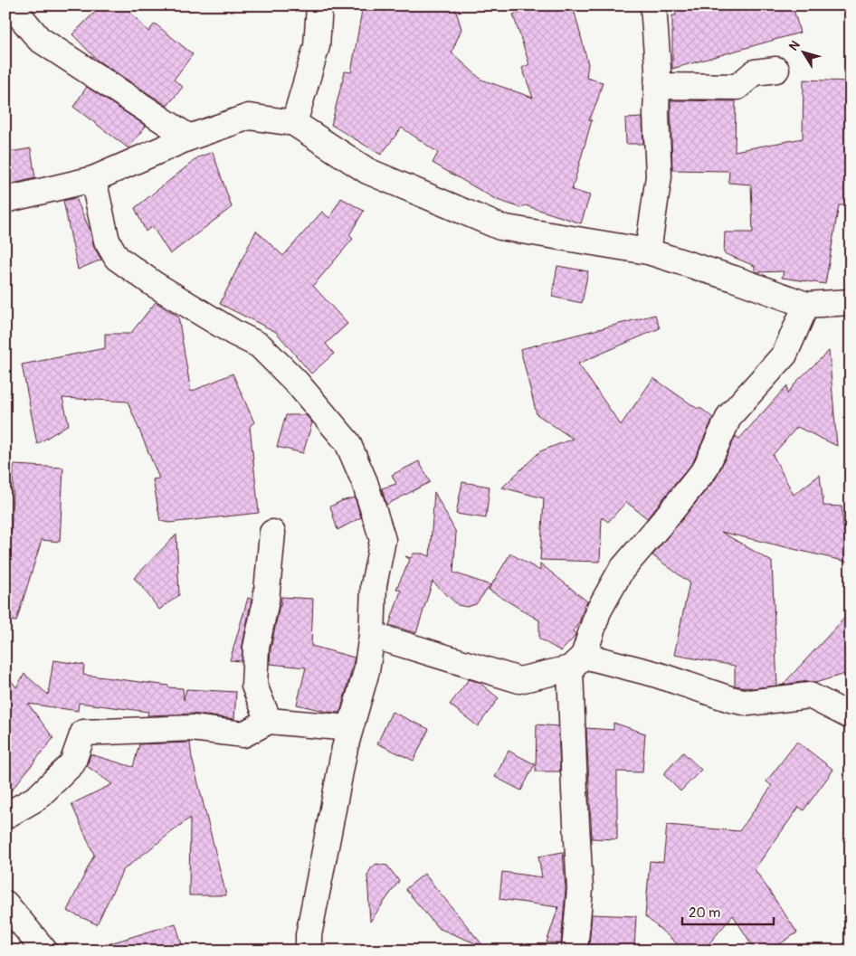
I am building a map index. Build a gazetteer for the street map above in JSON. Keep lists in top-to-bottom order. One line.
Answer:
{"scale_bar":"20 m","north":"top left"}
